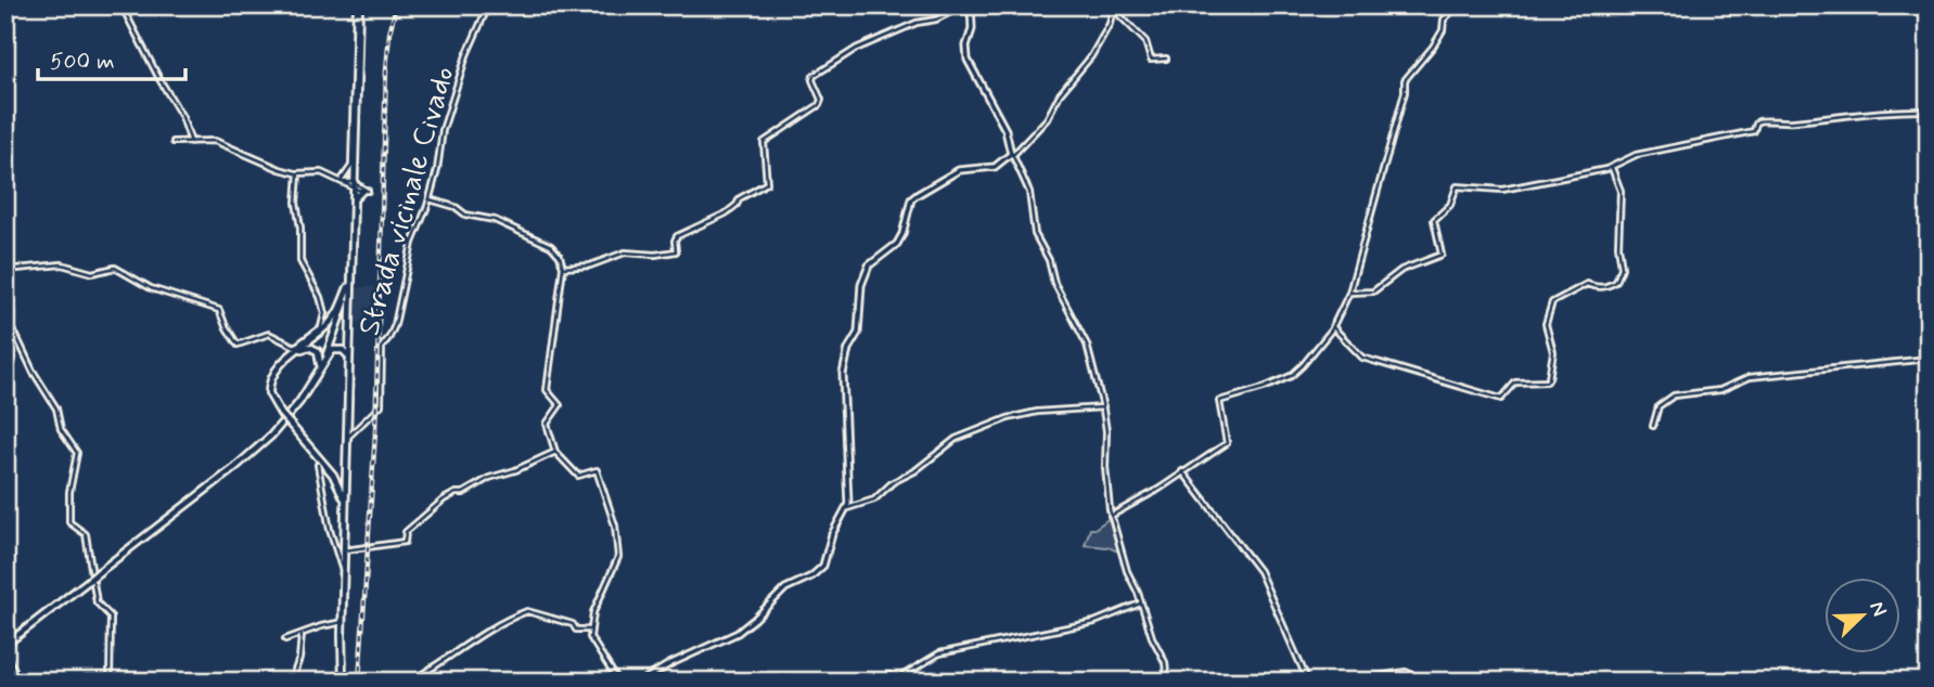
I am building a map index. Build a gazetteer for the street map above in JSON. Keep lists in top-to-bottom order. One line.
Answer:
{"streets":{"street":["Strada vicinale Civado"]},"scale_bar":"500 m","north":"top right"}
